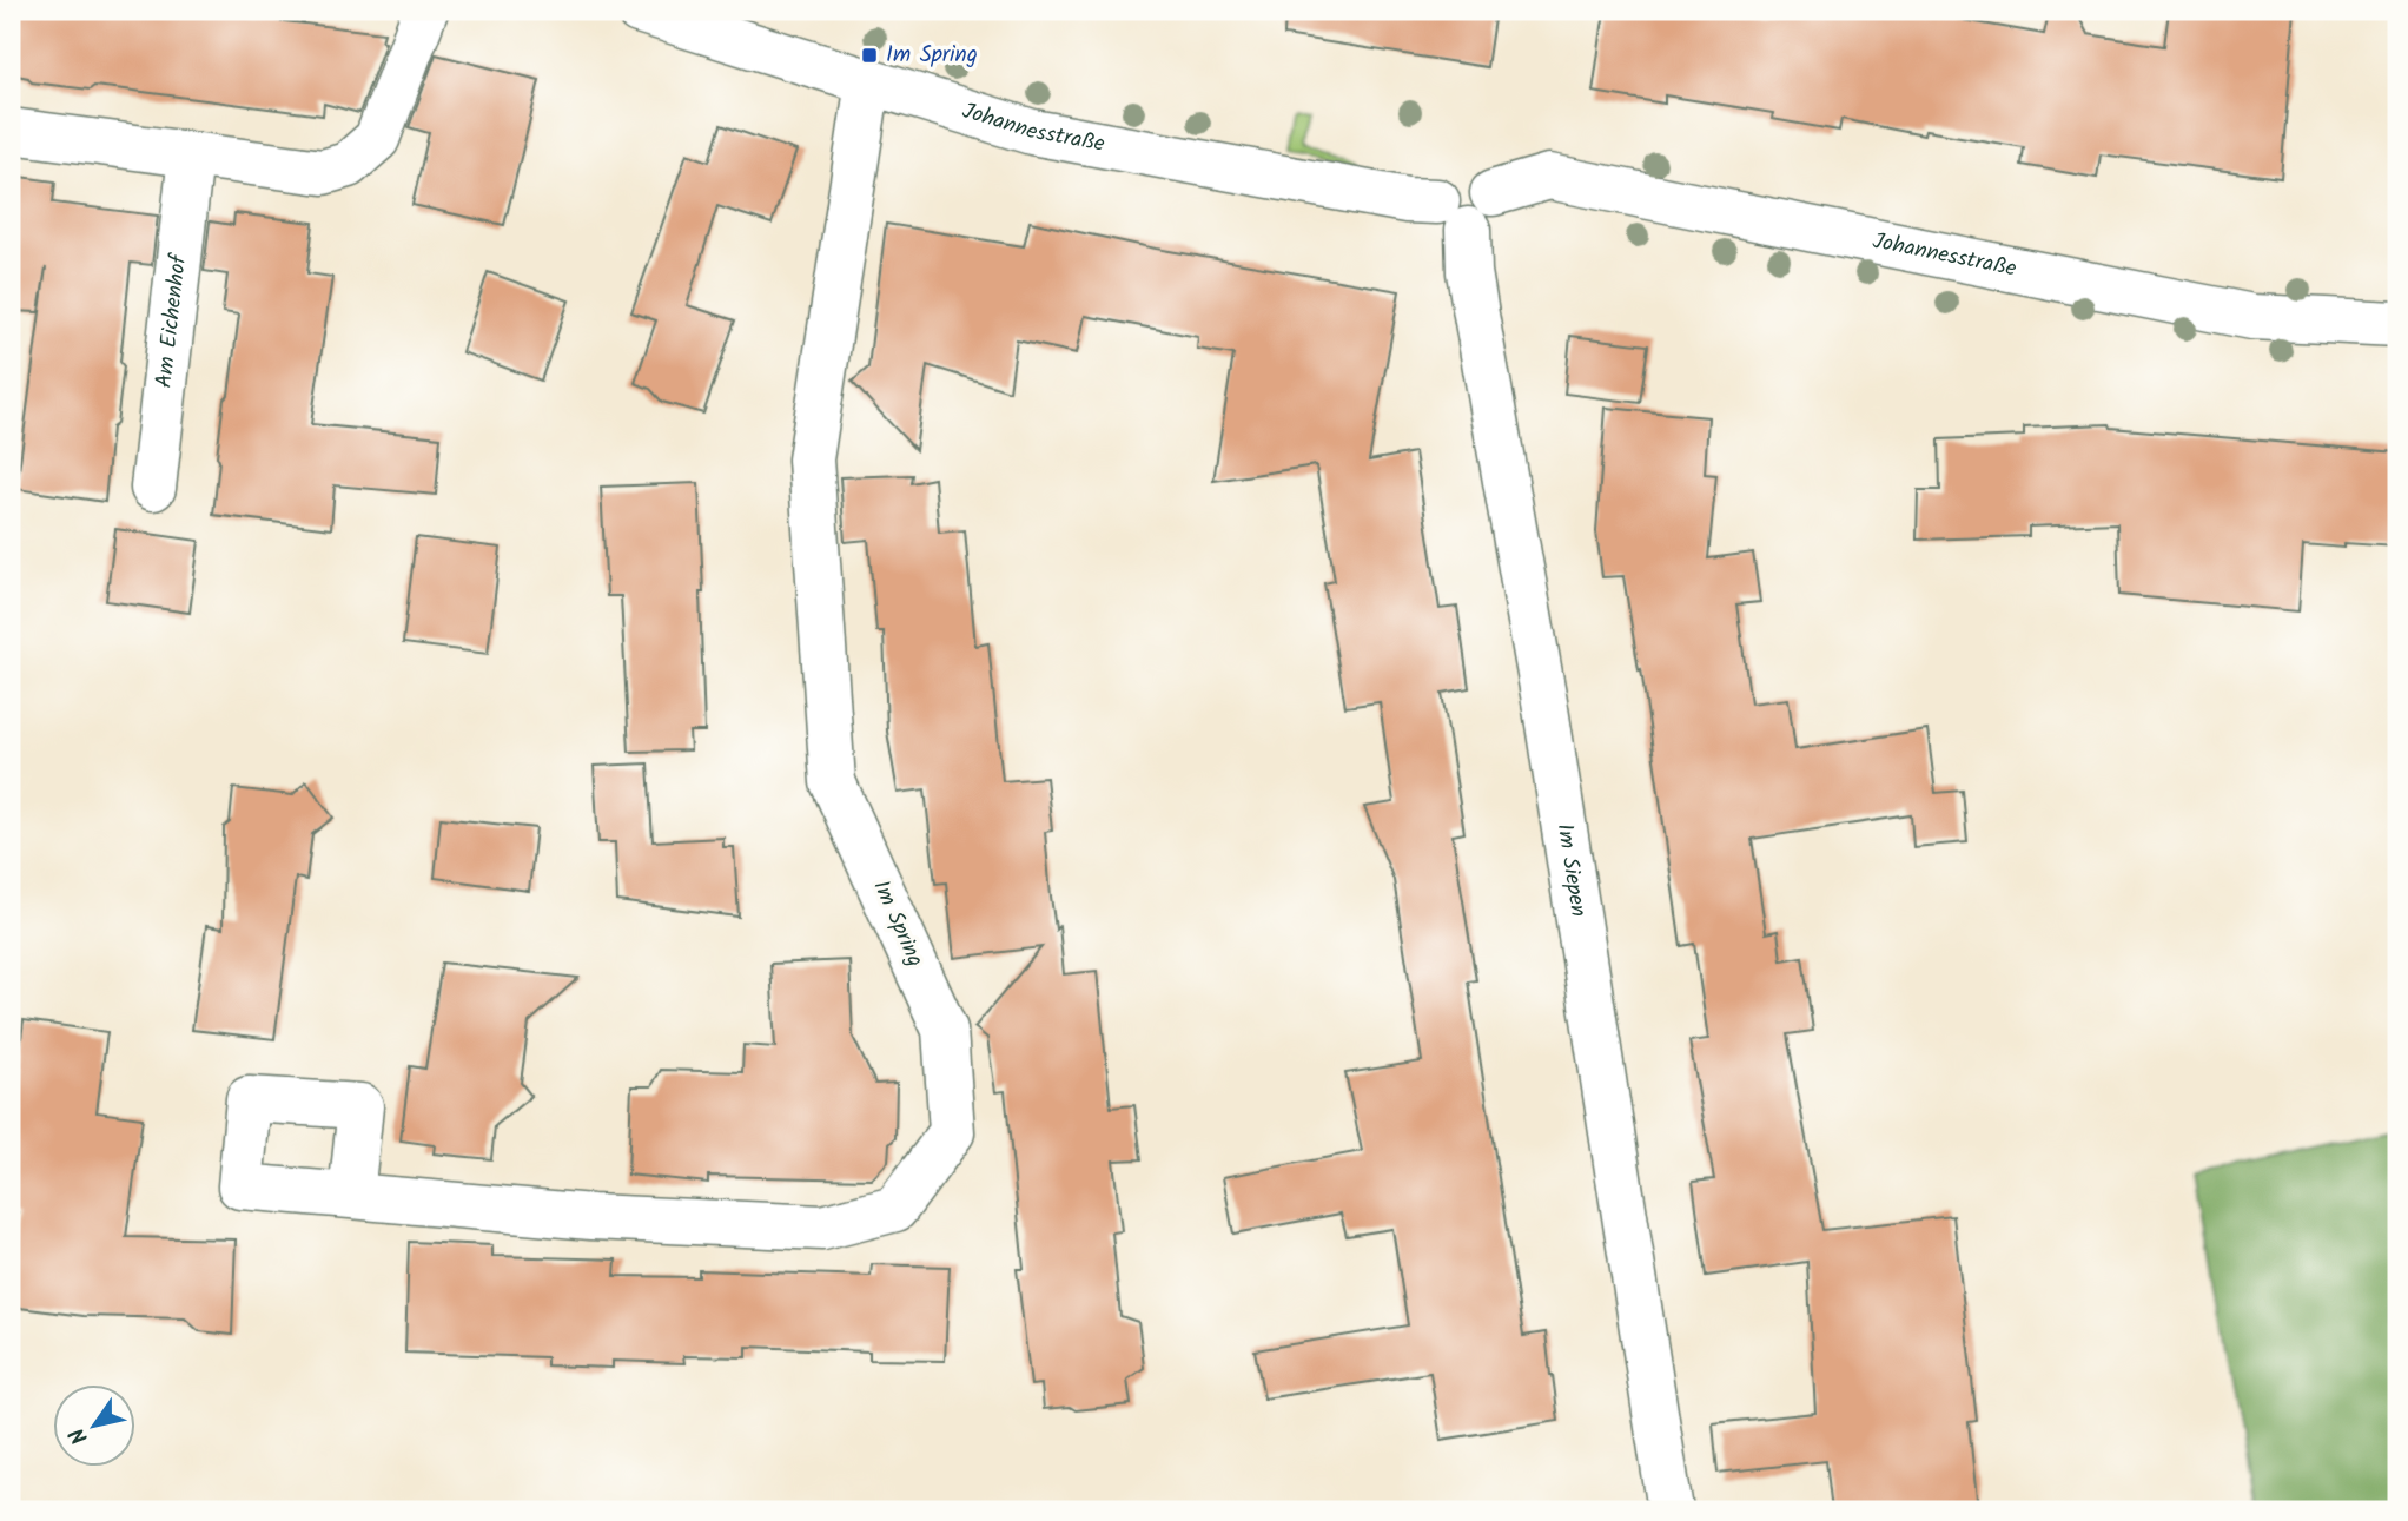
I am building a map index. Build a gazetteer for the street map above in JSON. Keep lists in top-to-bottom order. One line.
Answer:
{"streets":{"street":["Johannesstraße","Am Eichenhof","Im Siepen","Im Spring"]},"crossings":[["Johannesstraße","Im Siepen"],["Johannesstraße","Im Spring"]],"places":{"transit":["Im Spring"]},"north":"bottom left"}
